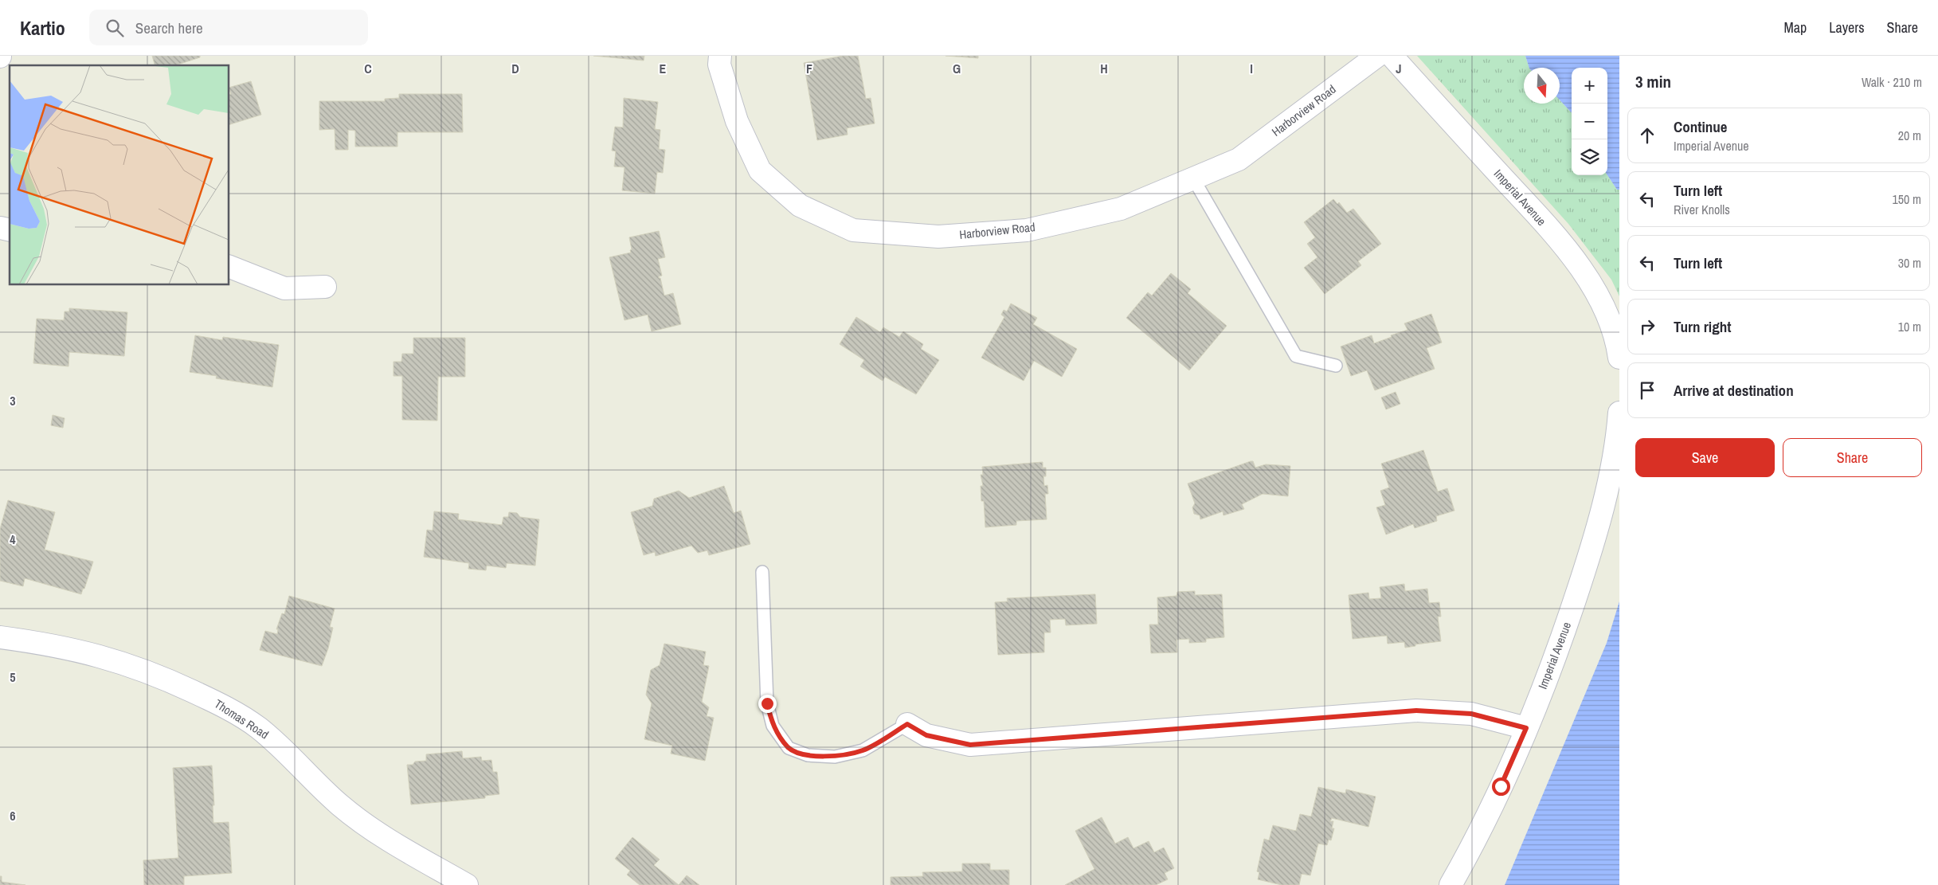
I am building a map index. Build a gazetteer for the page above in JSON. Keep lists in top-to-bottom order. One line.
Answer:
{"streets":{"street":["Harborview Road","Imperial Avenue","Thomas Road"]},"north":"bottom","page":{"header":"Kartio","search":"Search here","nav":["Map","Layers","Share"],"heading":["3 min","Walk · 210 m"],"map_buttons":["+","−"],"list":[["Continue","Imperial Avenue","20 m"],["Turn left","River Knolls","150 m"],["Turn left","30 m"],["Turn right","10 m"],"Arrive at destination"],"buttons":["Save","Share"]},"grid":{"columns":["C","D","E","F","G","H","I","J"],"rows":["3","4","5","6"]}}
